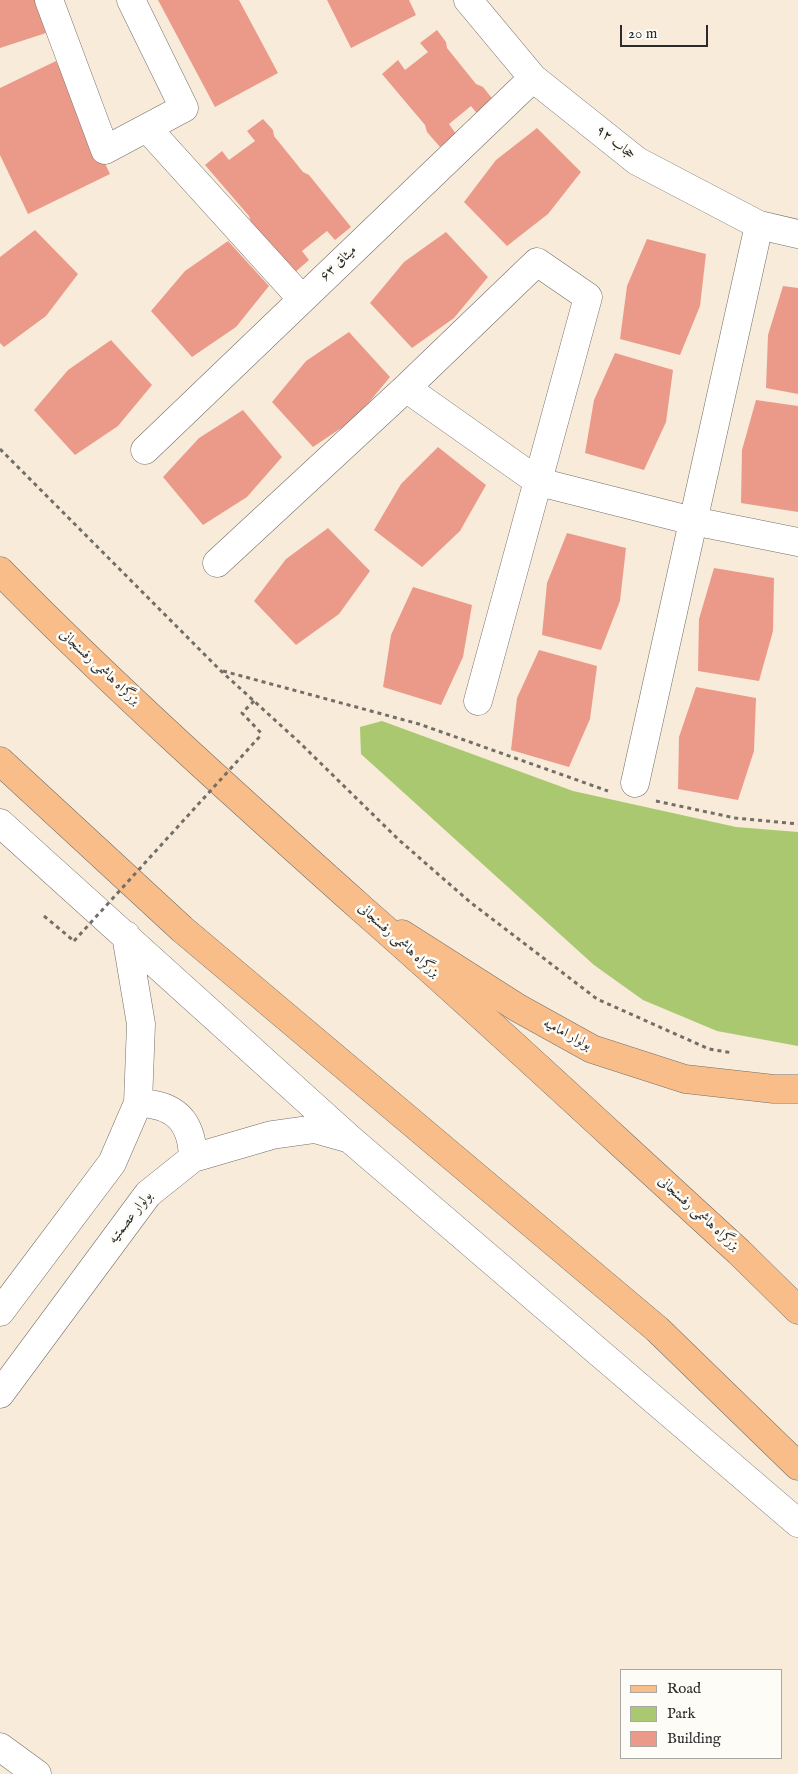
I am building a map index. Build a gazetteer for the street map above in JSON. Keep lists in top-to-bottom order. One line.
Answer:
{"streets":{"main road":["بزرگراه هاشمی رفسنجانی","بولوار امامیه"],"street":["حجاب ۹۲","میثاق ۶۳","بولوار عصمتیه"]},"crossings":[["حجاب ۹۲","میثاق ۶۳"],["بزرگراه هاشمی رفسنجانی","بولوار امامیه"]],"legend":["Road","Park","Building"],"scale_bar":"20 m"}
